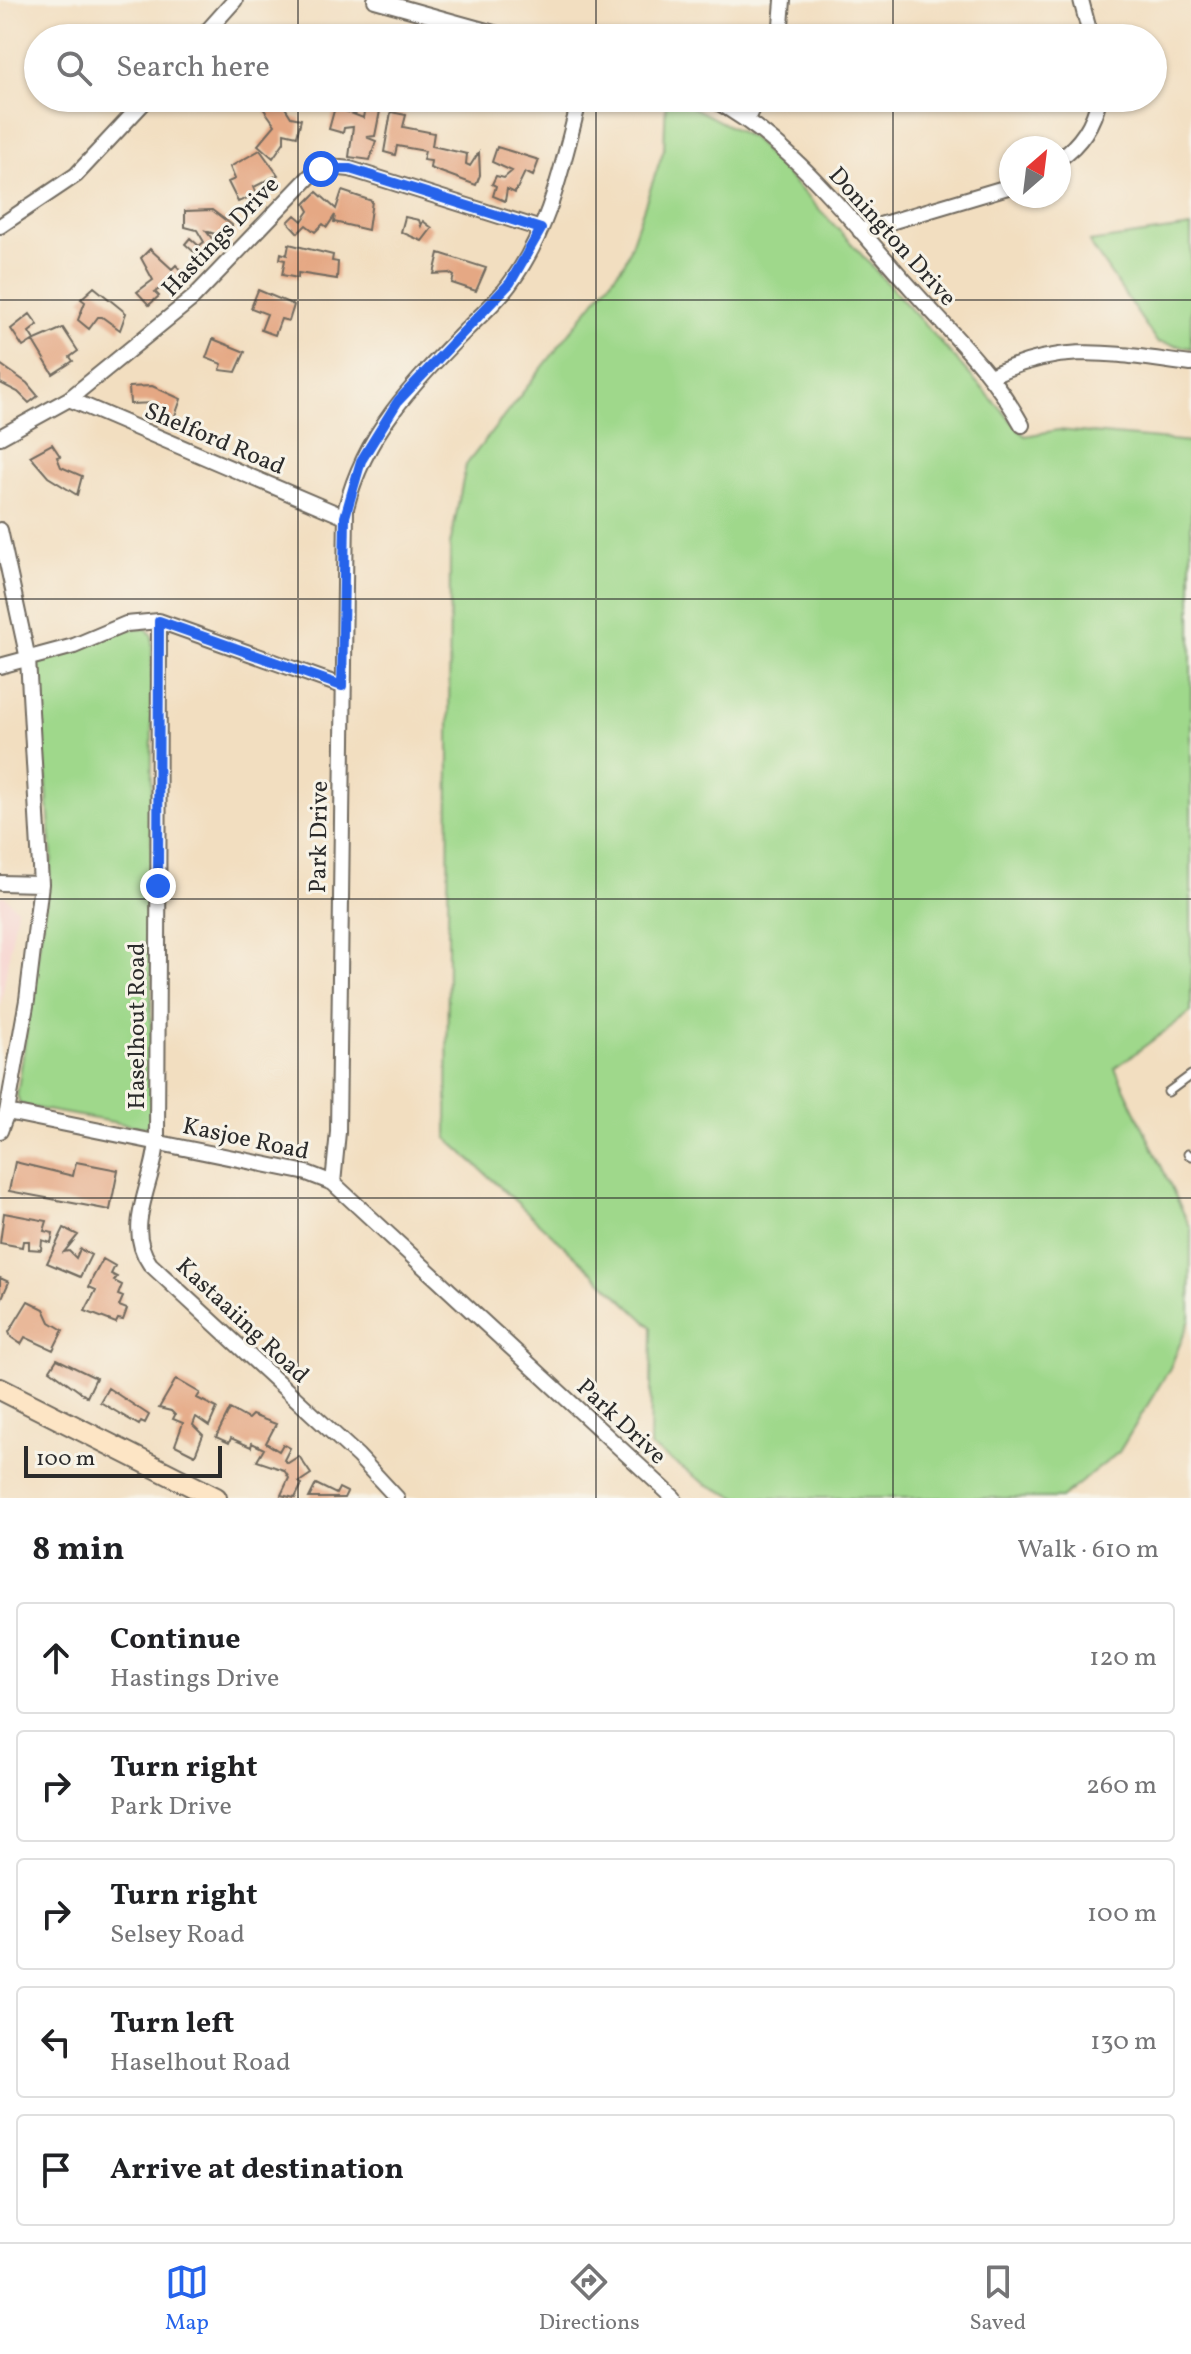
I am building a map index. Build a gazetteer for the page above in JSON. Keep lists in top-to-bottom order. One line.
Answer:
{"streets":{"street":["Hastings Drive","Donington Drive","Shelford Road","Park Drive","Haselhout Road","Kasjoe Road","Kastaaiing Road"]},"crossings":[["Hastings Drive","Shelford Road"],["Hastings Drive","Park Drive"],["Shelford Road","Park Drive"],["Park Drive","Kasjoe Road"],["Haselhout Road","Kasjoe Road"],["Haselhout Road","Kastaaiing Road"],["Kasjoe Road","Kastaaiing Road"]],"scale_bar":"100 m","north":"top right","page":{"search":"Search here","scale":"100 m","heading":["8 min","Walk · 610 m"],"list":[["Continue","Hastings Drive","120 m"],["Turn right","Park Drive","260 m"],["Turn right","Selsey Road","100 m"],["Turn left","Haselhout Road","130 m"],"Arrive at destination"],"nav":["Map","Directions","Saved"]}}
